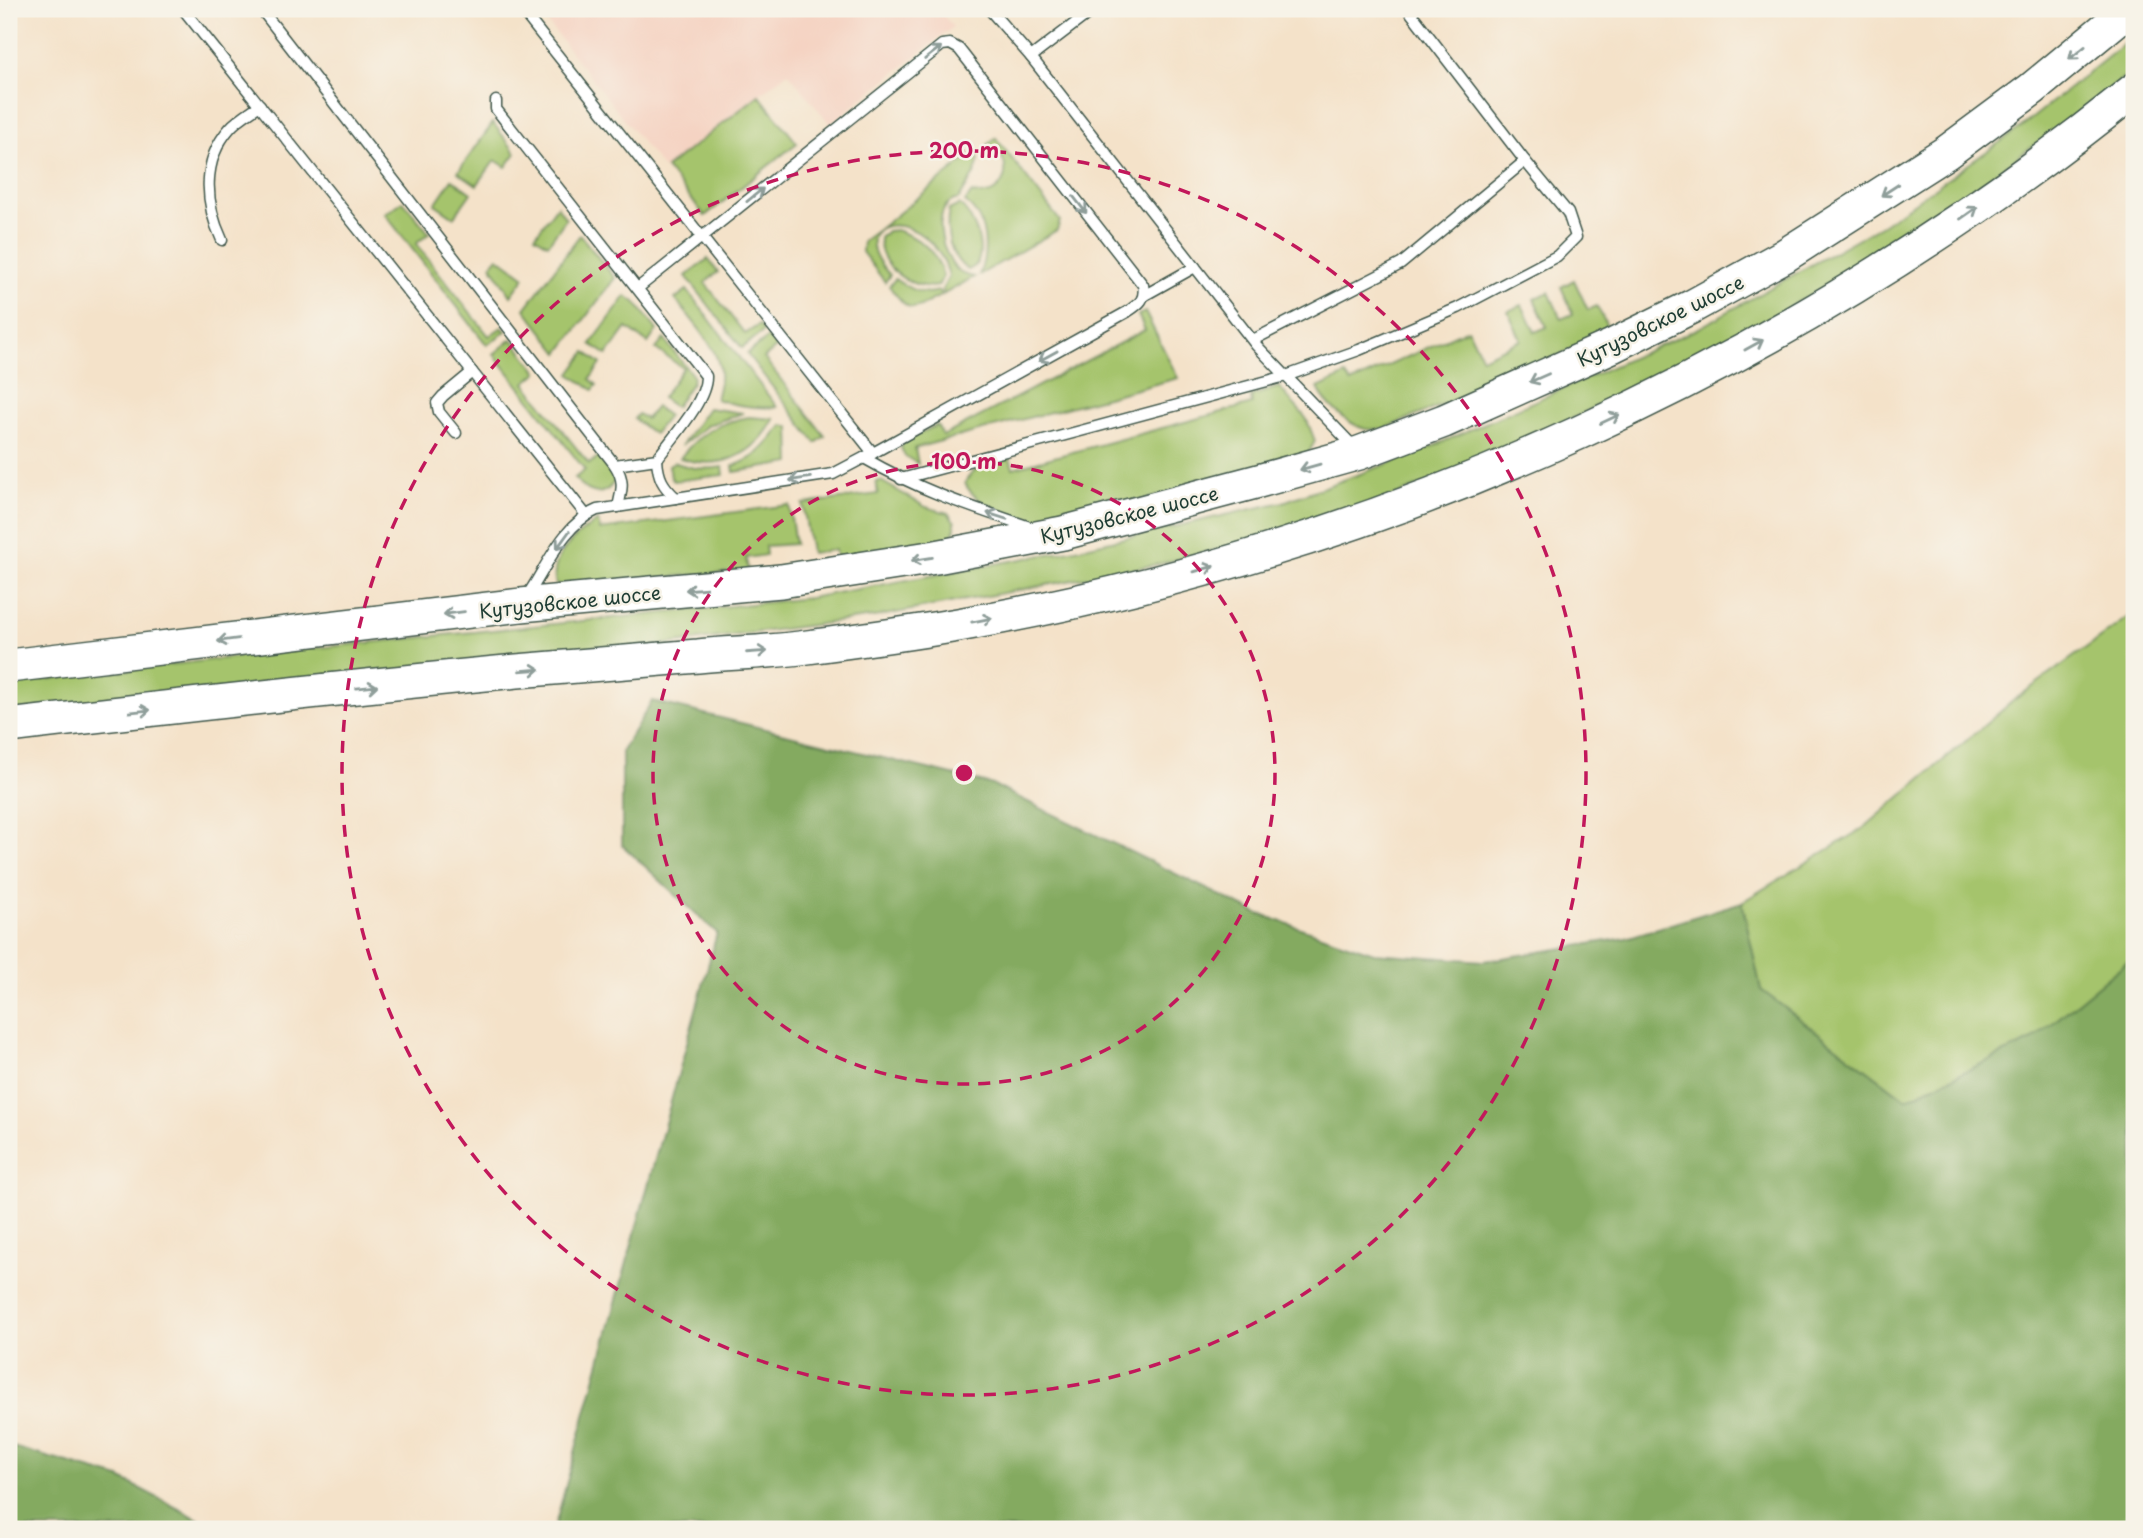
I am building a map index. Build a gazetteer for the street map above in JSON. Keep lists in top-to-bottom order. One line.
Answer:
{"streets":{"main road":["Кутузовское шоссе"]},"rings":["200 m","100 m"]}
